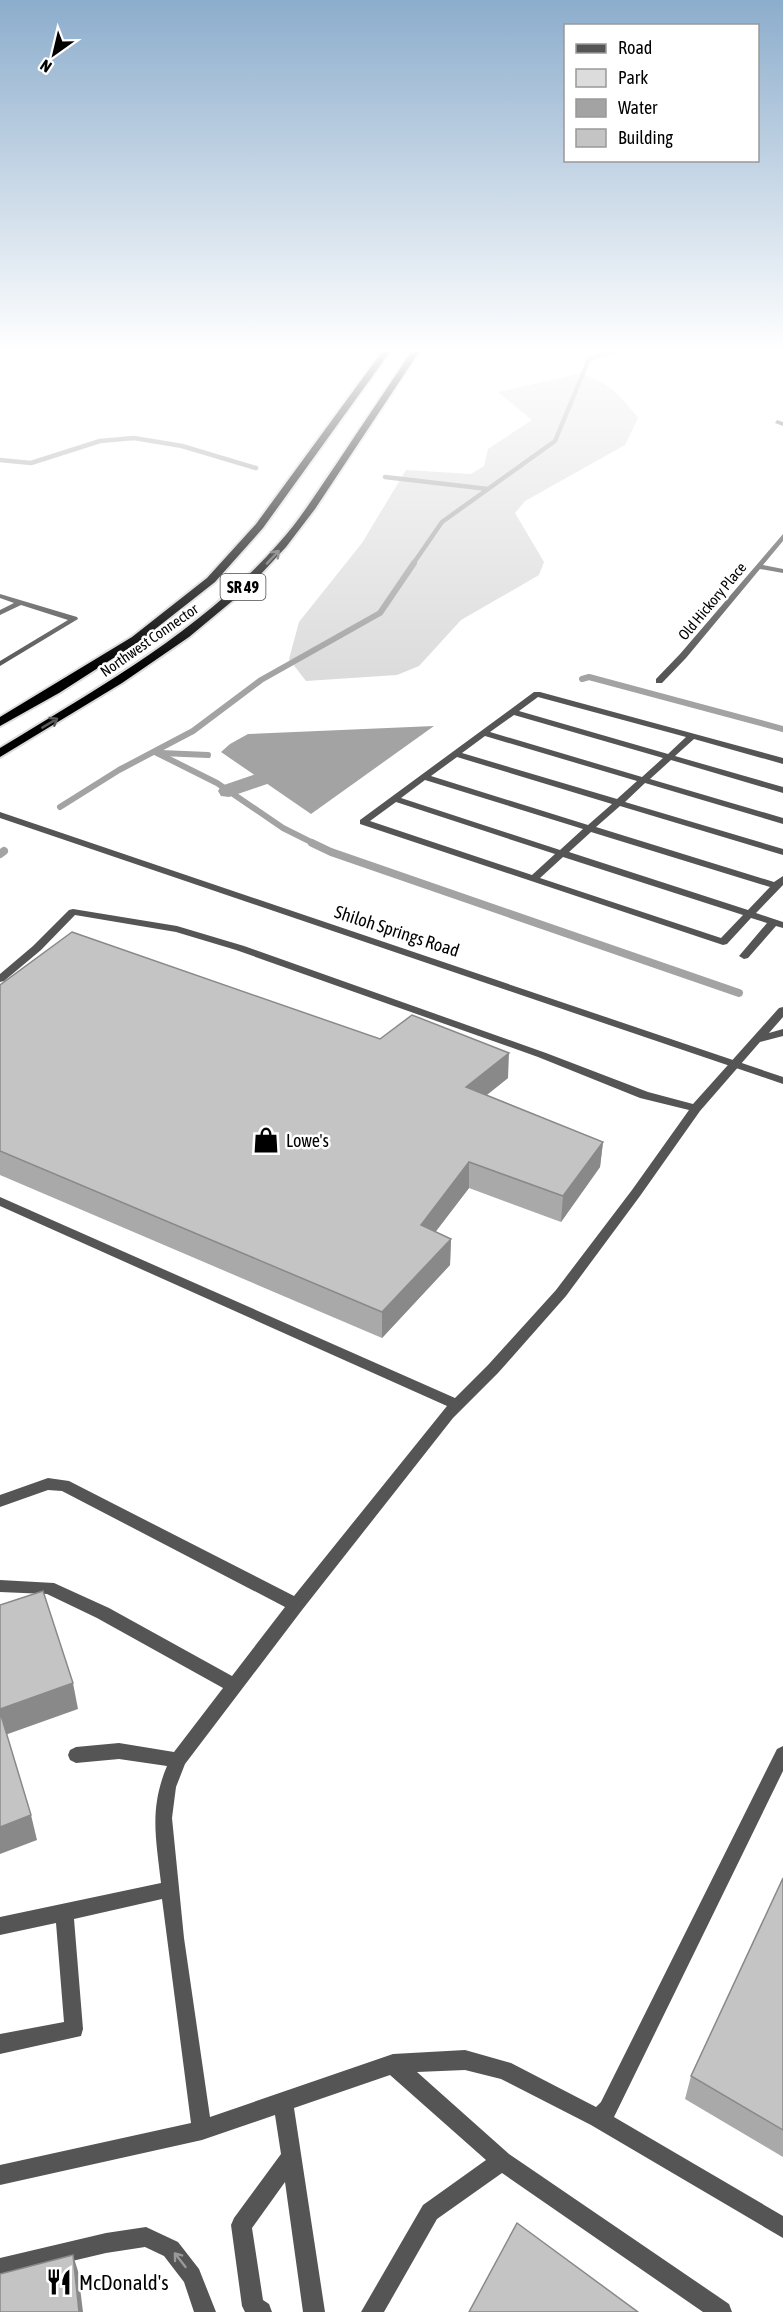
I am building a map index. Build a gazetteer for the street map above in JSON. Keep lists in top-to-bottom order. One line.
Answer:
{"streets":{"highway":["SR 49","Northwest Connector"],"street":["Old Hickory Place","Shiloh Springs Road"]},"places":{"shop":["Lowe's"],"restaurant":["McDonald's"]},"legend":["Road","Park","Water","Building"],"north":"bottom left"}
